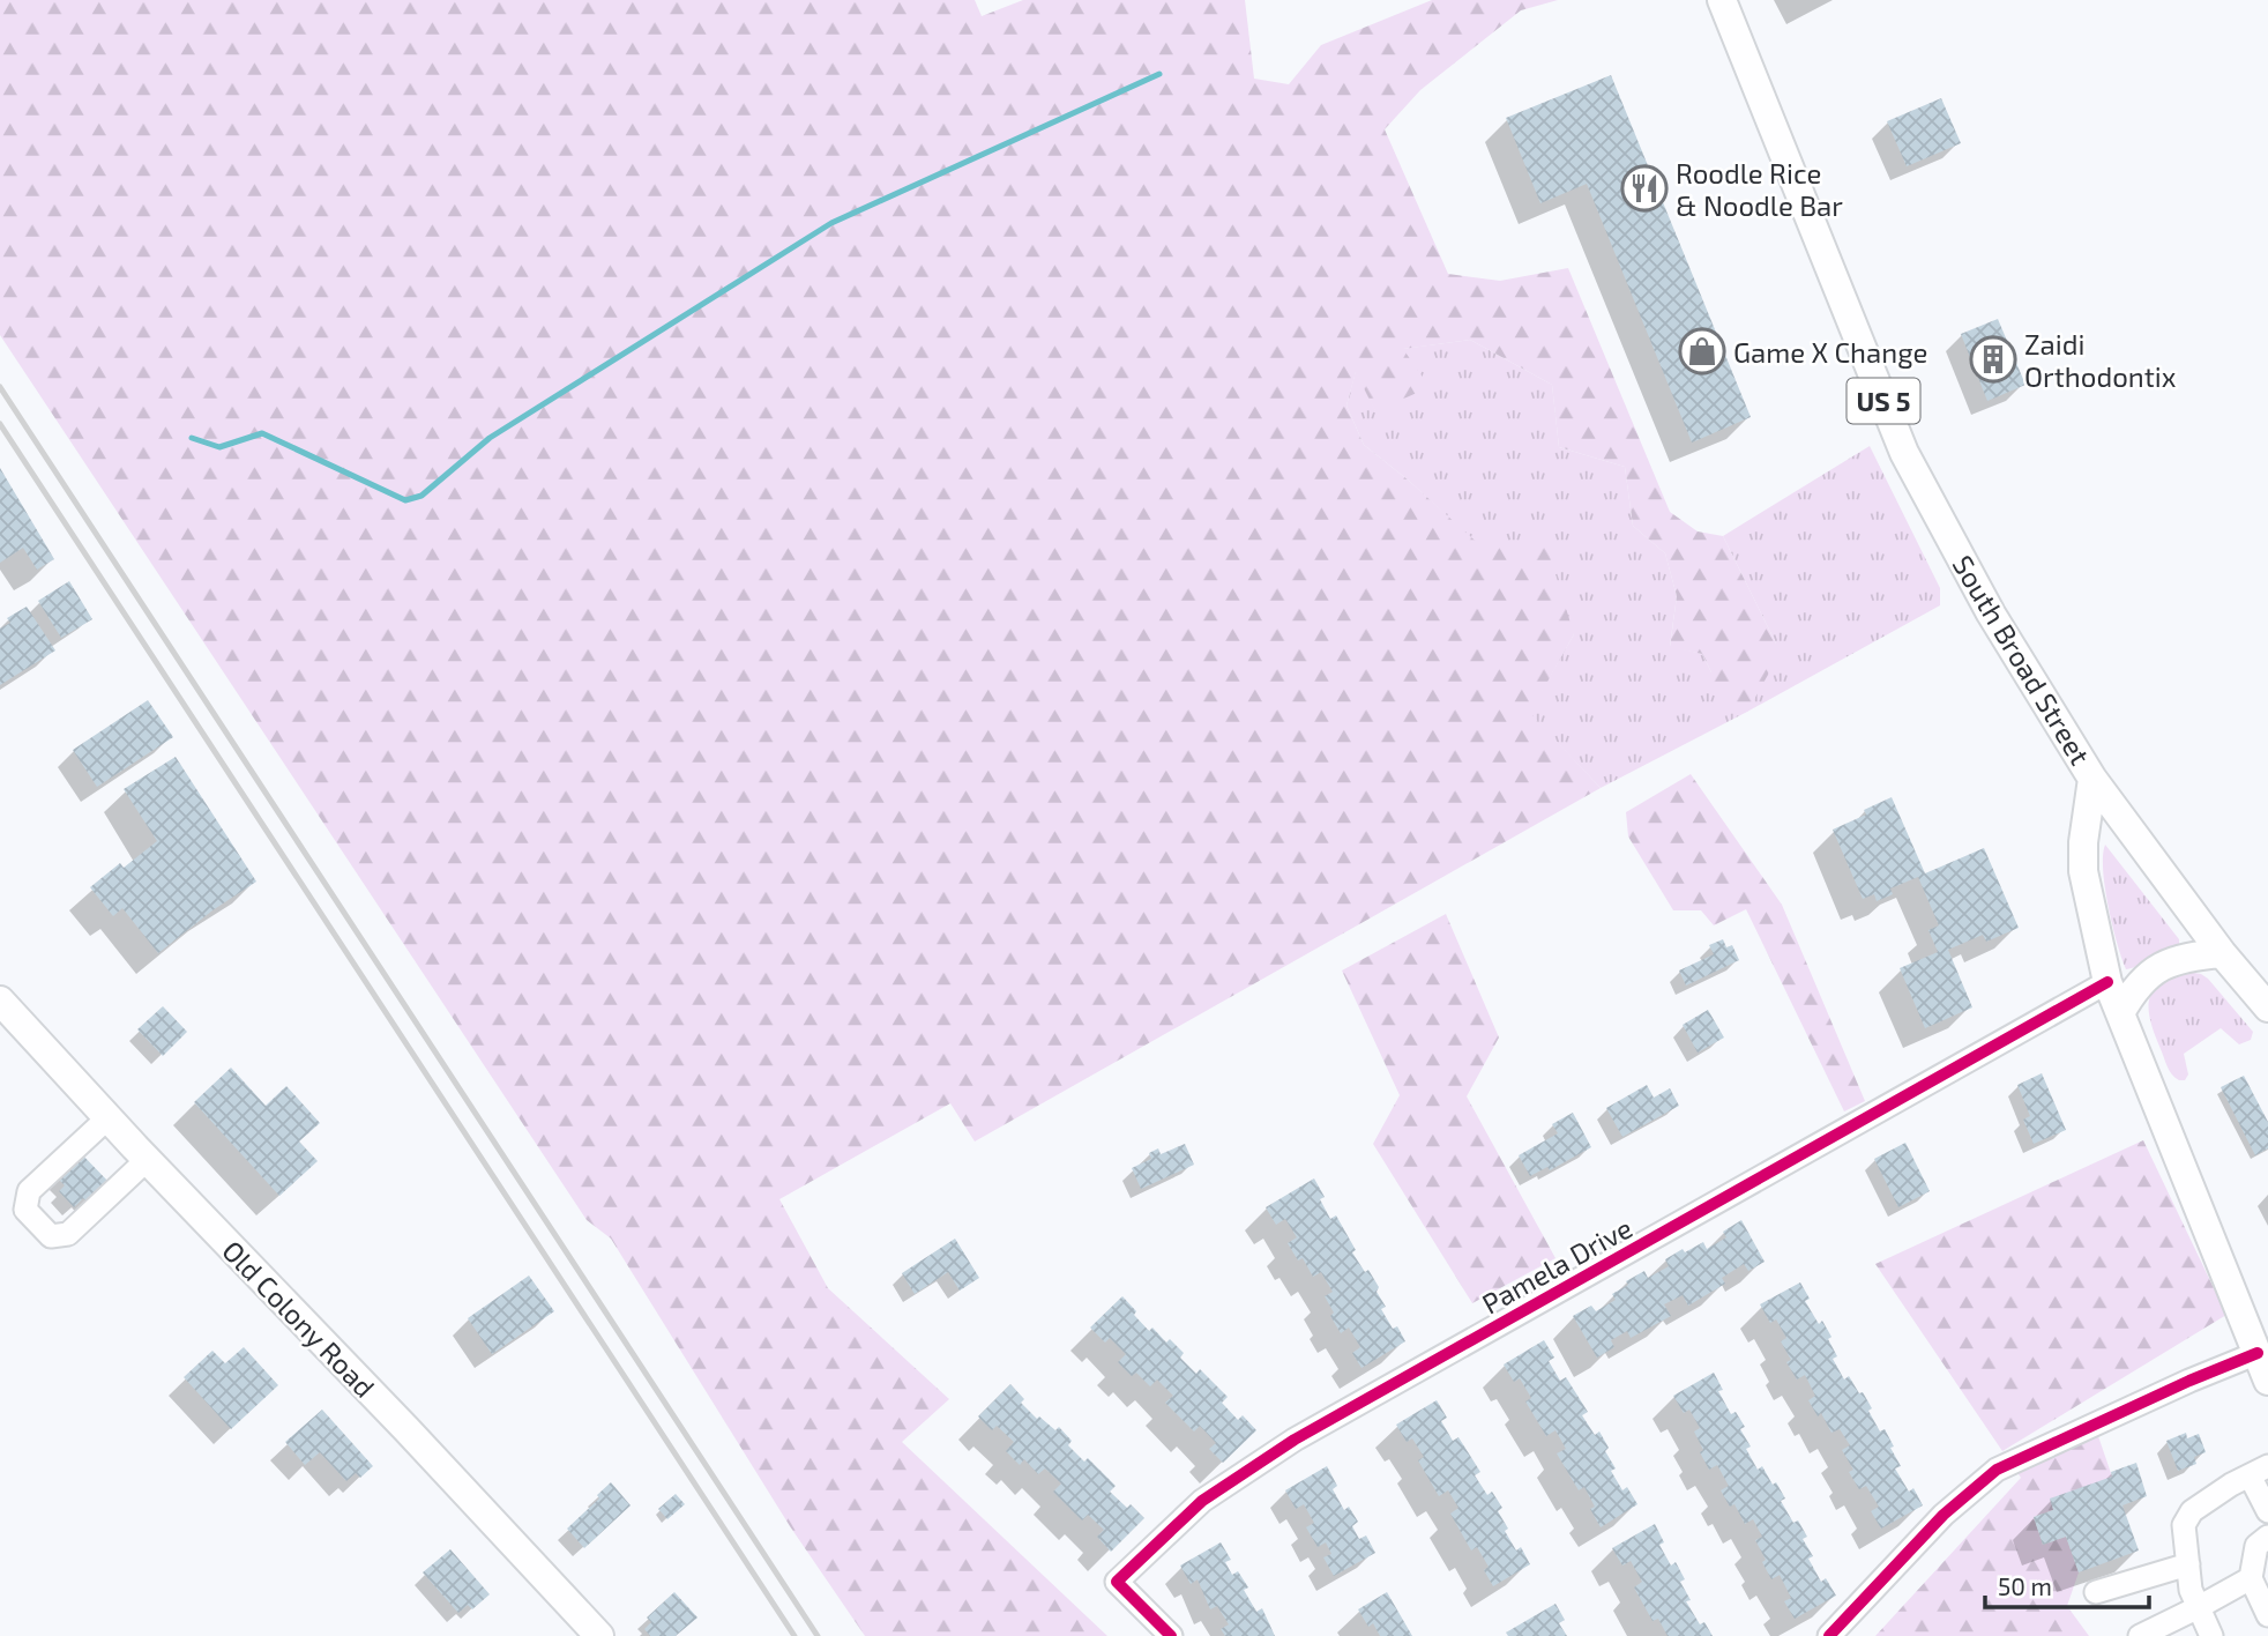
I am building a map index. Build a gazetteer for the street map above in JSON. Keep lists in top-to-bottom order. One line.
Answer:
{"streets":{"main road":["US 5","South Broad Street","Old Colony Road"],"street":["Pamela Drive"]},"crossings":[["US 5","South Broad Street"],["South Broad Street","Pamela Drive"]],"places":{"restaurant":["Roodle Rice & Noodle Bar"],"shop":["Game X Change"],"building":["Zaidi Orthodontix"]},"scale_bar":"50 m"}
